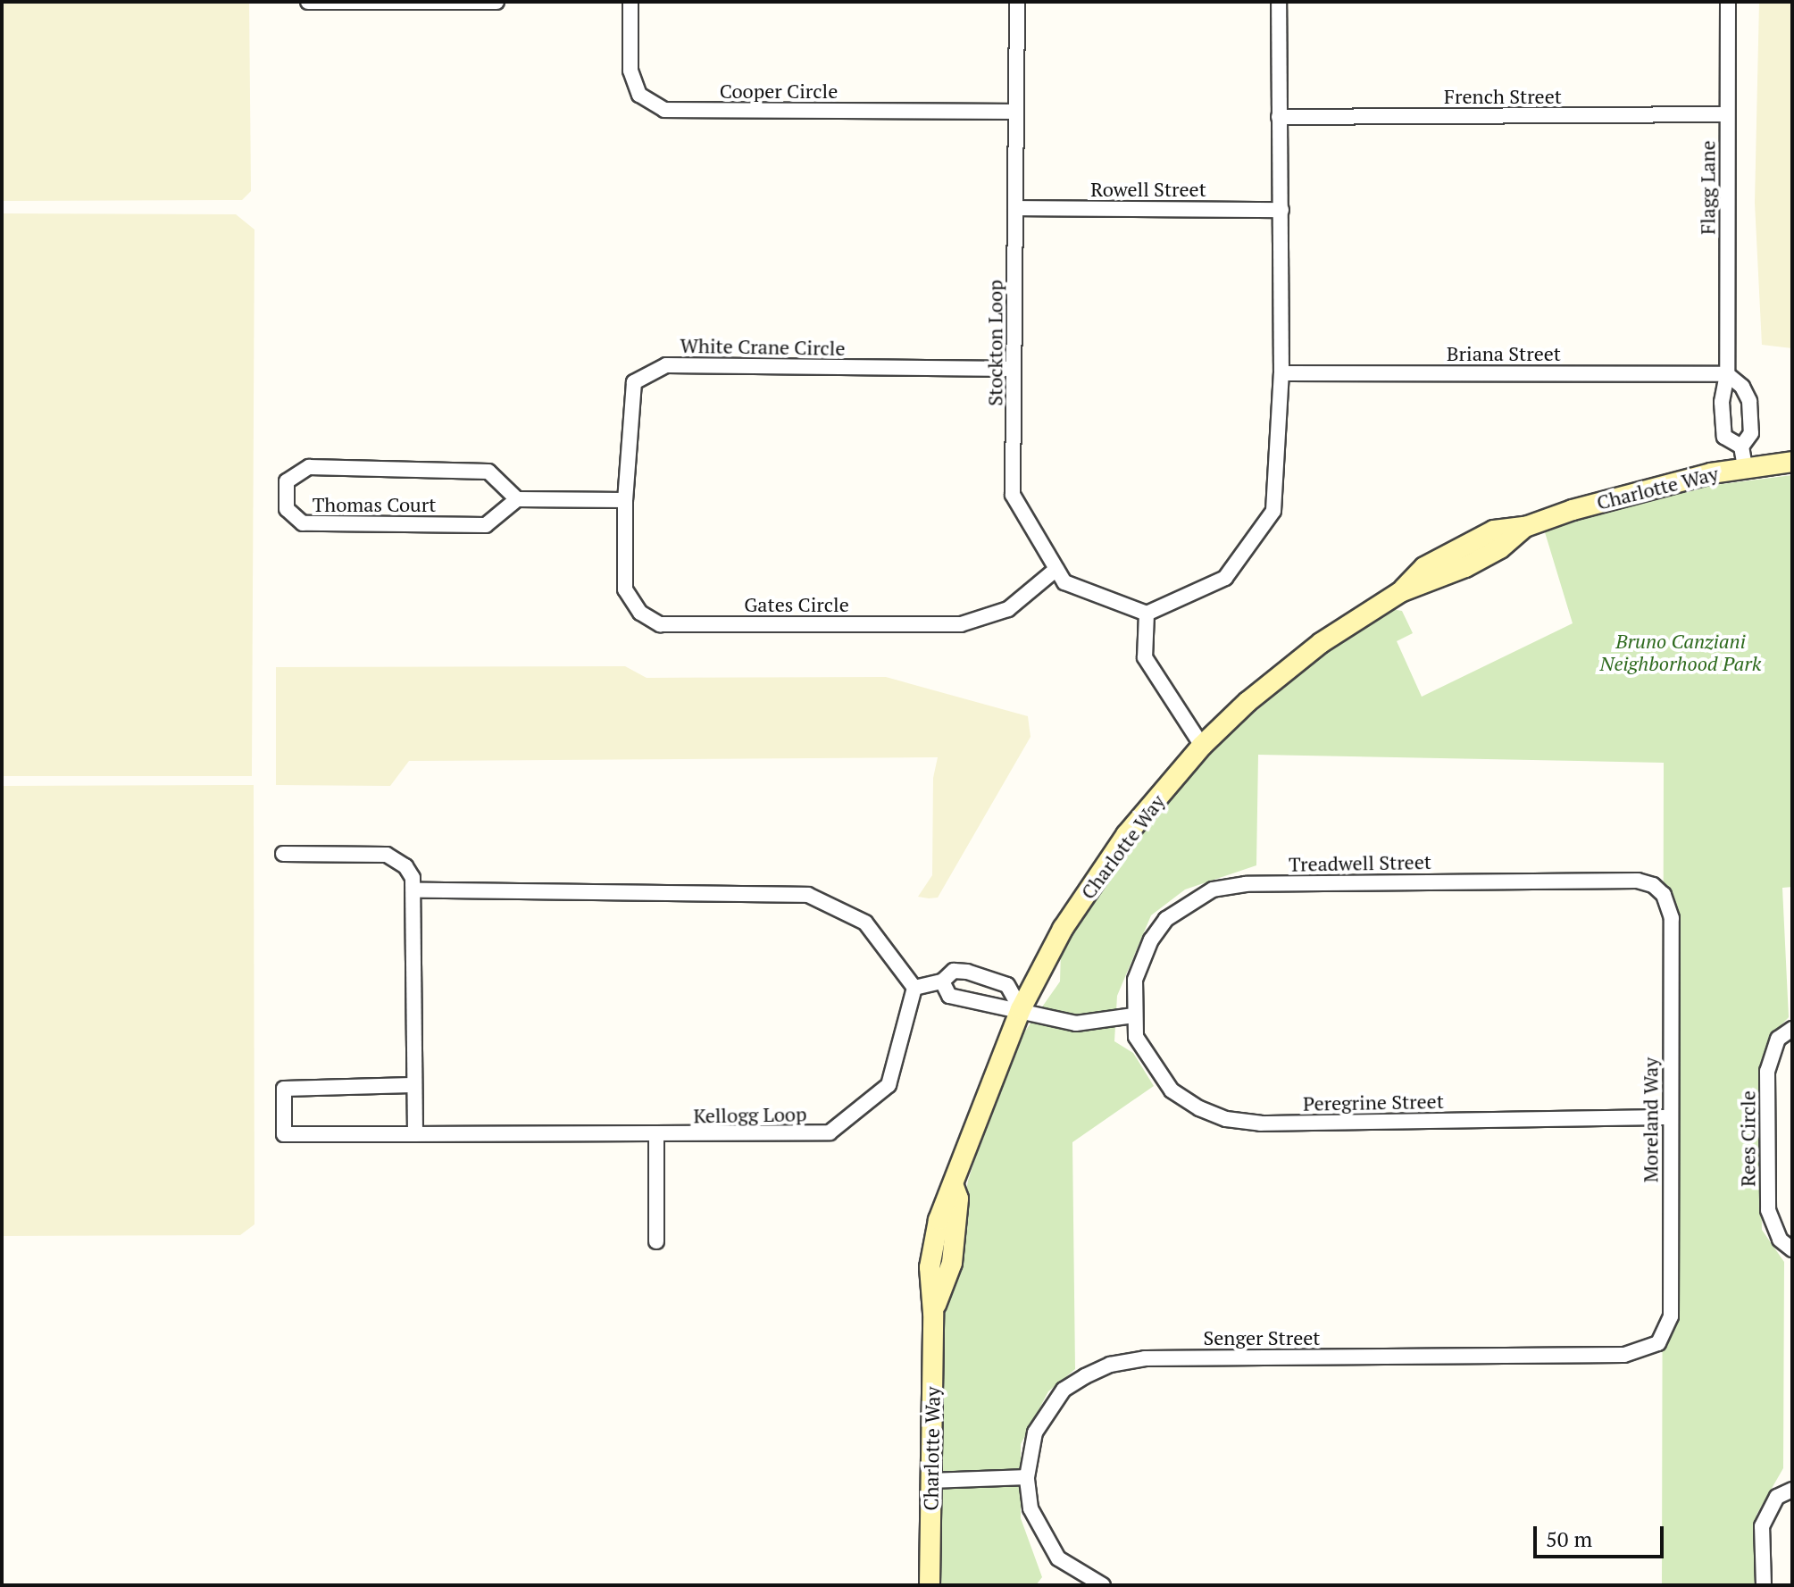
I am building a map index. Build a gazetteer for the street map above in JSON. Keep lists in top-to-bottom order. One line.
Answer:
{"streets":{"street":["Cooper Circle","French Street","Flagg Lane","Rowell Street","Stockton Loop","White Crane Circle","Briana Street","Charlotte Way","Thomas Court","Gates Circle","Treadwell Street","Peregrine Street","Kellogg Loop","Moreland Way","Rees Circle","Senger Street"]},"crossings":[["Cooper Circle","Stockton Loop"],["French Street","Flagg Lane"],["Flagg Lane","Briana Street"],["Flagg Lane","Charlotte Way"],["Rowell Street","Stockton Loop"],["Stockton Loop","White Crane Circle"],["Stockton Loop","Gates Circle"],["White Crane Circle","Gates Circle"],["Treadwell Street","Peregrine Street"],["Treadwell Street","Moreland Way"],["Peregrine Street","Moreland Way"],["Moreland Way","Senger Street"]],"parks":["Bruno Canziani Neighborhood Park"],"scale_bar":"50 m"}
